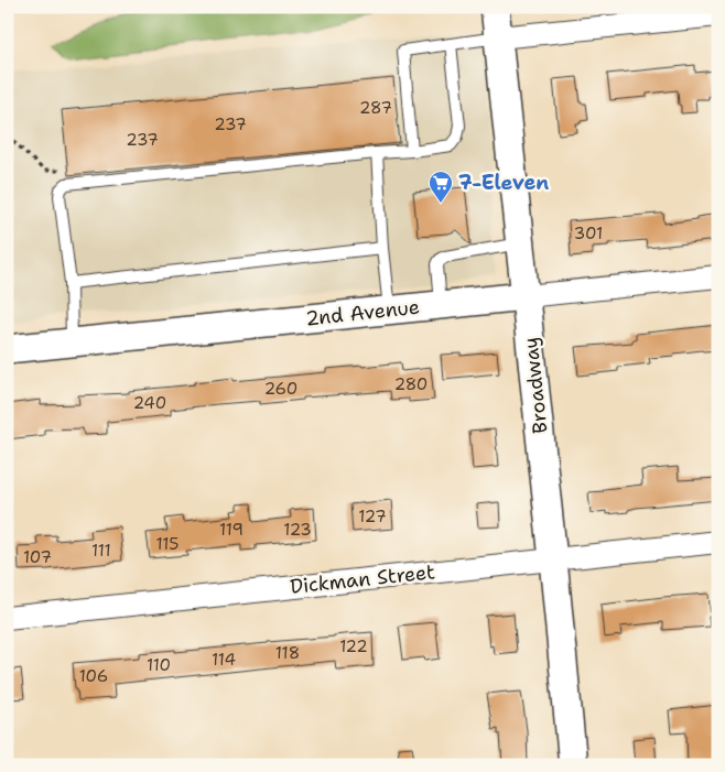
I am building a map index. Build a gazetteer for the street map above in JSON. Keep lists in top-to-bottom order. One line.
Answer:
{"streets":{"street":["2nd Avenue","Broadway","Dickman Street"]},"crossings":[["2nd Avenue","Broadway"],["Broadway","Dickman Street"]],"places":{"supermarket":["7-Eleven"]},"house_numbers":["287","237","237","301","280","260","240","127","119","123","115","111","107","122","118","114","110","106"]}
